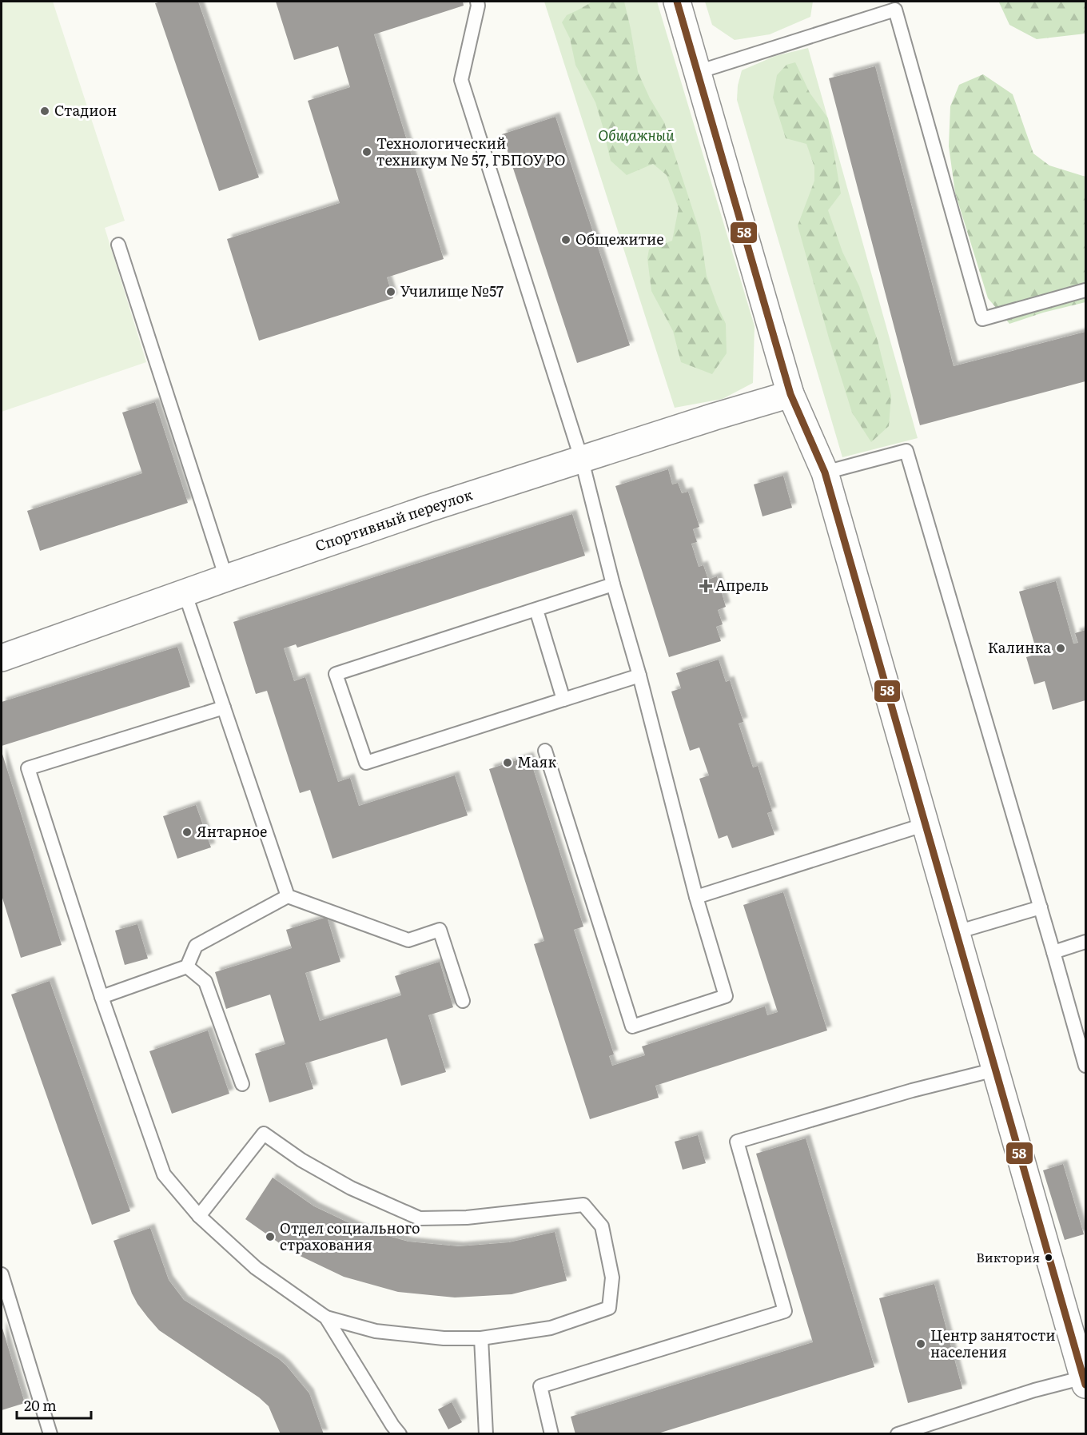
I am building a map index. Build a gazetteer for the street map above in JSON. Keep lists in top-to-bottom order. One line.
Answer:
{"streets":{"street":["Спортивный переулок"]},"parks":["Общажный"],"places":{"other":["Стадион","Технологический техникум № 57, ГБПОУ РО","Общежитие","Училище №57","Калинка","Маяк","Янтарное","Отдел социального страхования","Виктория","Центр занятости населения"],"health":["Апрель"]},"lines":["transit line 58"],"scale_bar":"20 m"}
